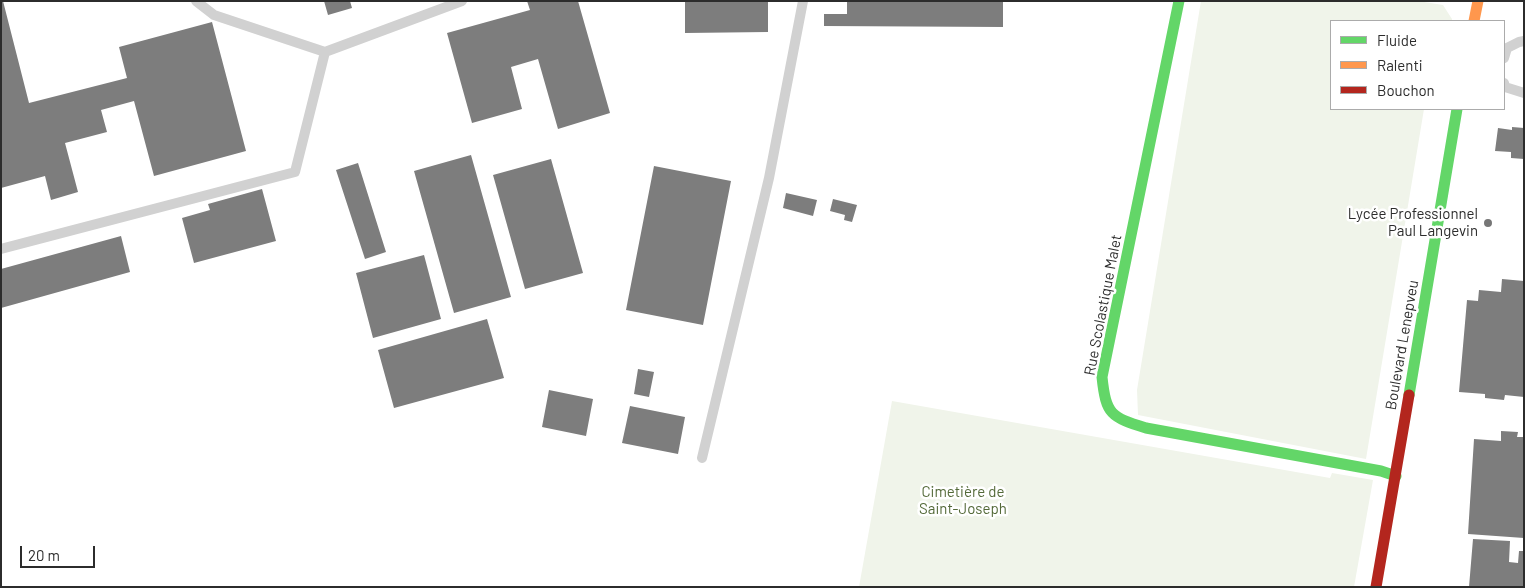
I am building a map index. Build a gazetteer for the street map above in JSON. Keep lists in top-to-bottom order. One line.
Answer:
{"streets":{"street":["Rue Scolastique Malet","Boulevard Lenepveu"]},"crossings":[["Rue Scolastique Malet","Boulevard Lenepveu"]],"parks":["Cimetière de Saint-Joseph"],"places":["Lycée Professionnel Paul Langevin"],"legend":["Fluide","Ralenti","Bouchon"],"scale_bar":"20 m"}
